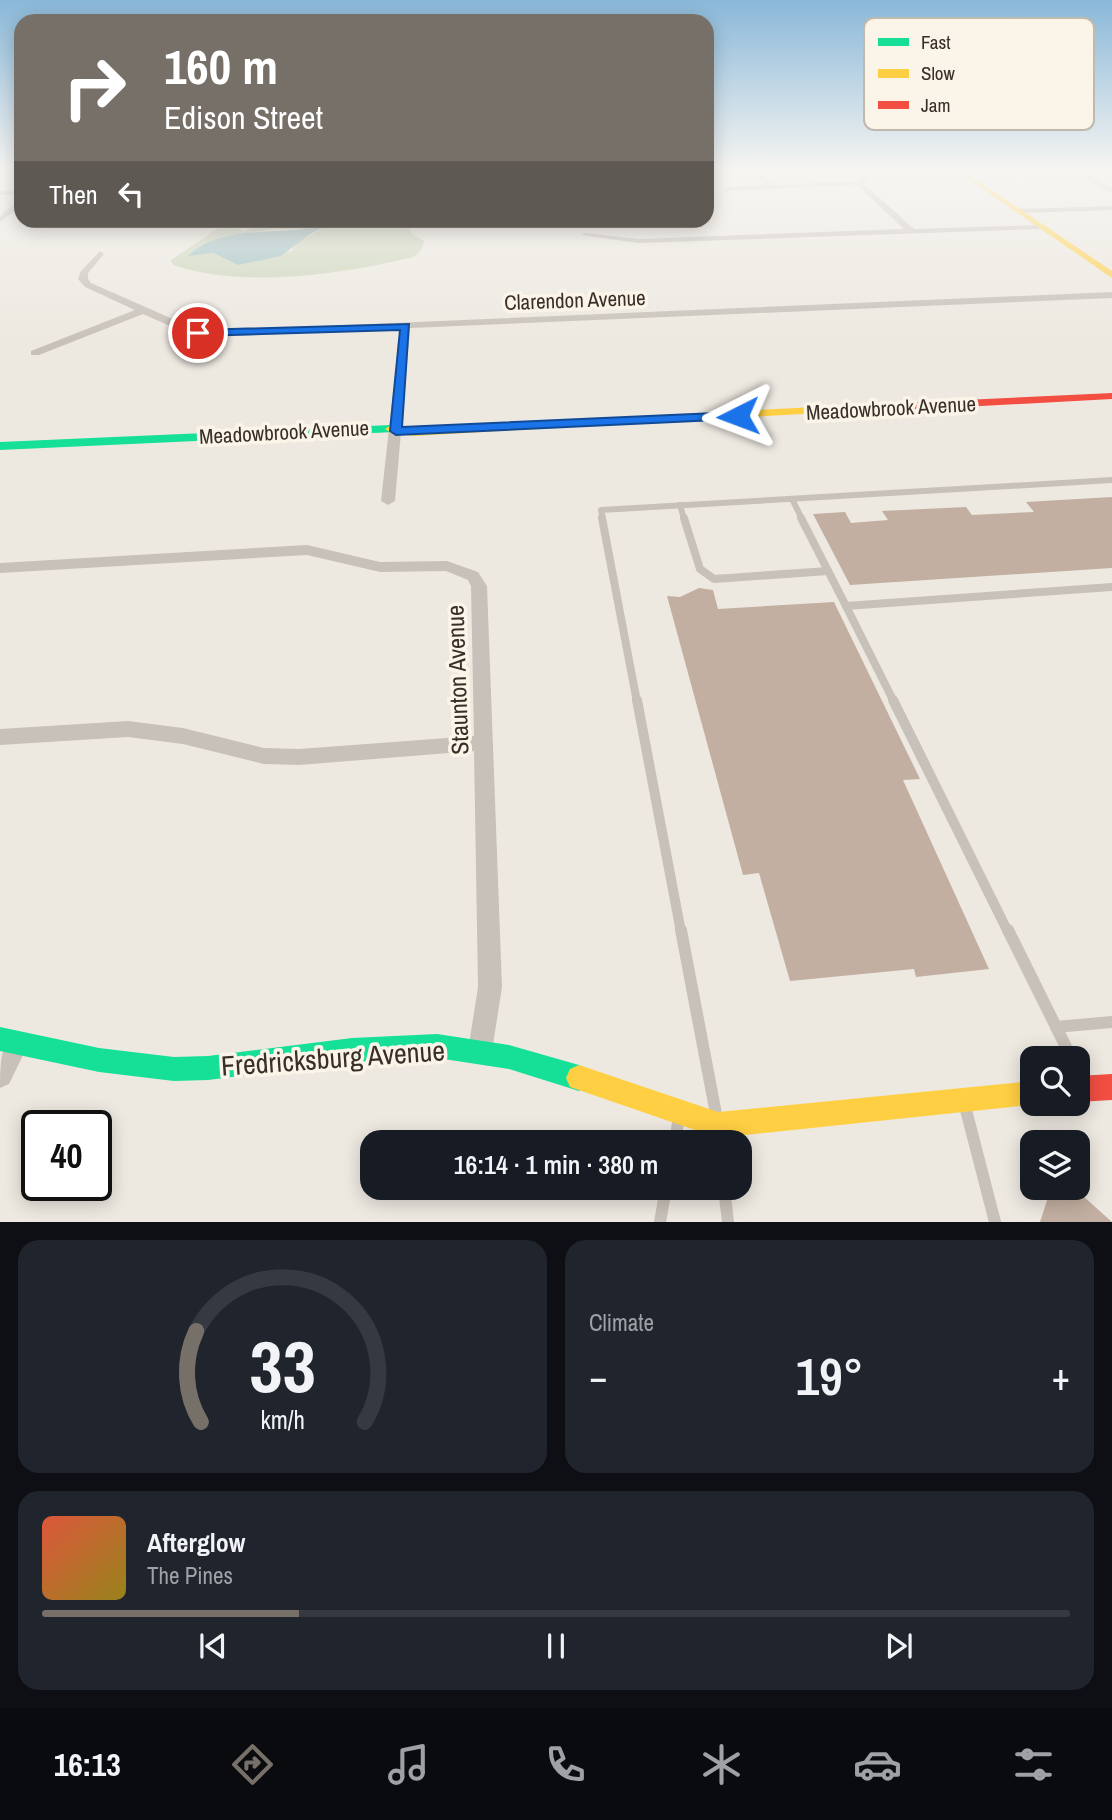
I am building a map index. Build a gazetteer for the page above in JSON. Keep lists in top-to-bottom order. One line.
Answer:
{"streets":{"street":["Clarendon Avenue","Meadowbrook Avenue","Staunton Avenue","Fredricksburg Avenue"]},"crossings":[["Staunton Avenue","Fredricksburg Avenue"]],"legend":["Fast","Slow","Jam"],"page":{"turn":["160 m","Edison Street"],"then":"Then","limit":"40","trip":"16:14 · 1 min · 380 m","tile":"Climate","heat":["−","19°","+"],"song":["Afterglow","The Pines"],"tabs":"16:13","gauge":["33","km/h"]}}
